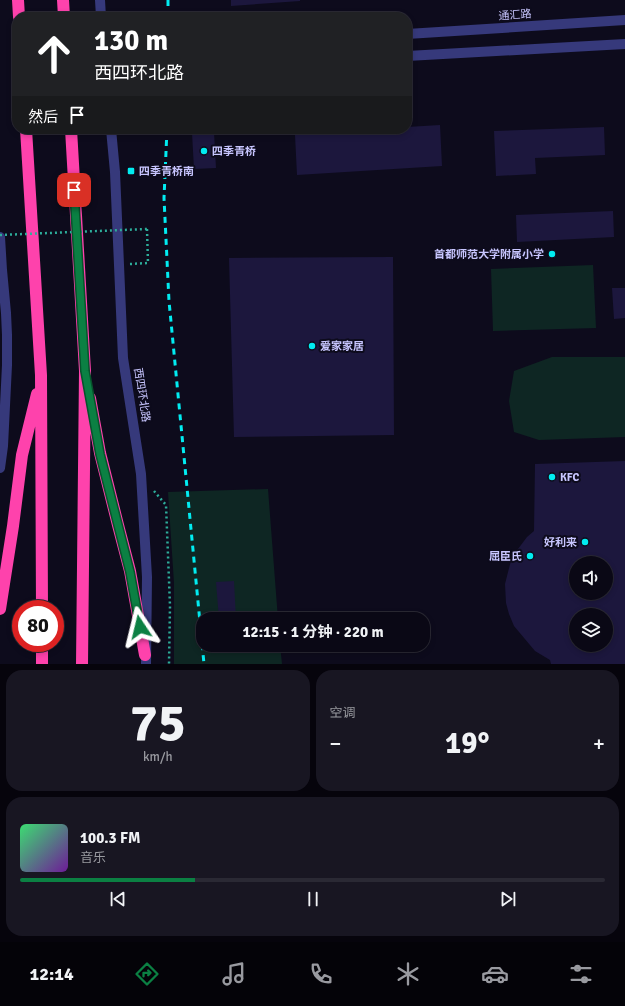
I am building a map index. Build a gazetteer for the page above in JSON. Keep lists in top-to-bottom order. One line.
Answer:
{"streets":{"street":["通汇路","西四环北路"]},"places":{"other":["四季青桥","首都师范大学附属小学","爱家家居","KFC","好利来","屈臣氏"],"transit":["四季青桥南"]},"page":{"turn":["130 m","西四环北路"],"then":"然后","limit":"80","trip":"12:15 · 1 分钟 · 220 m","tile":[["75","km/h"],"空调"],"heat":["−","19°","+"],"song":["100.3 FM","音乐"],"tabs":"12:14"}}
